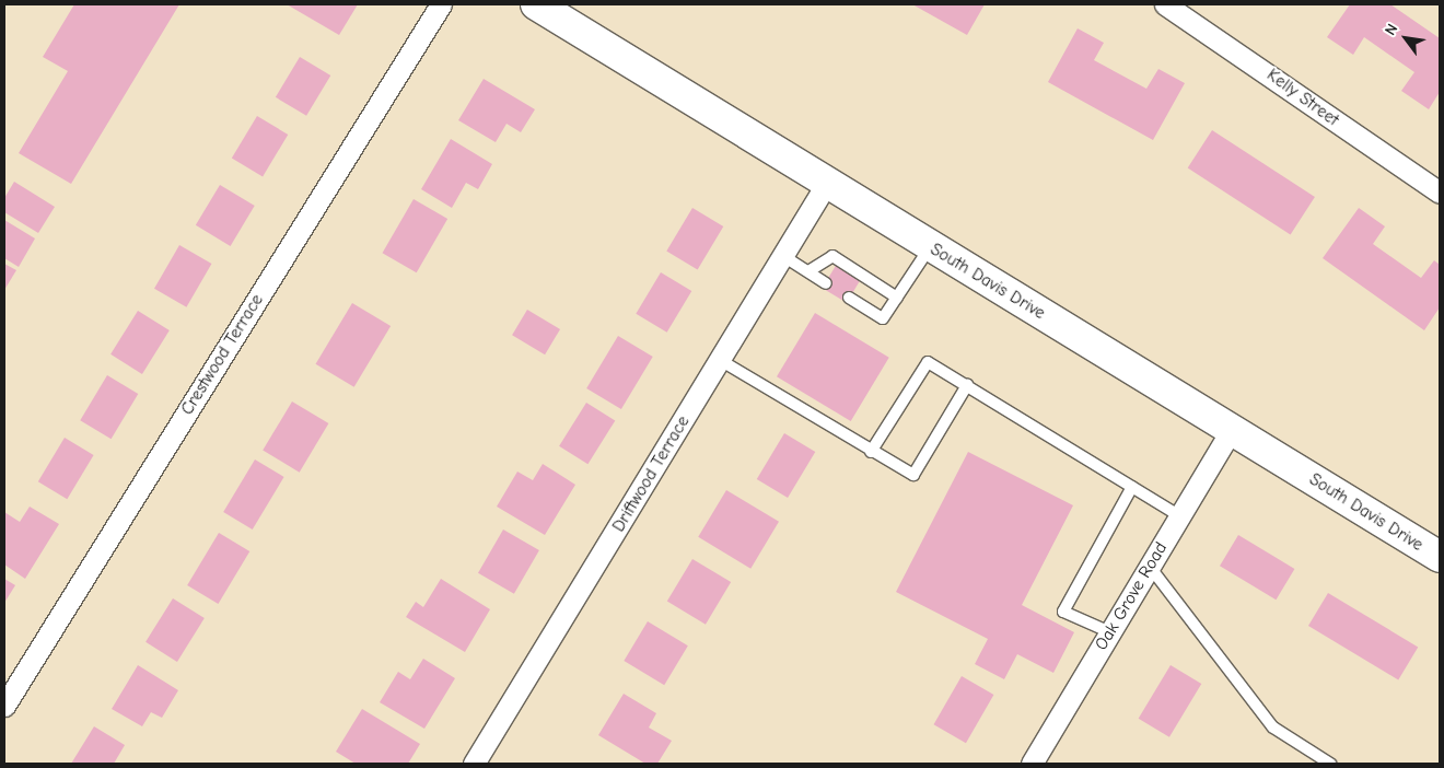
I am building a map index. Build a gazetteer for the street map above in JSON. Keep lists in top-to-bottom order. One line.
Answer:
{"streets":{"street":["Kelly Street","South Davis Drive","Crestwood Terrace","Driftwood Terrace","Oak Grove Road"]},"crossings":[["South Davis Drive","Driftwood Terrace"],["South Davis Drive","Oak Grove Road"]],"north":"top left"}
